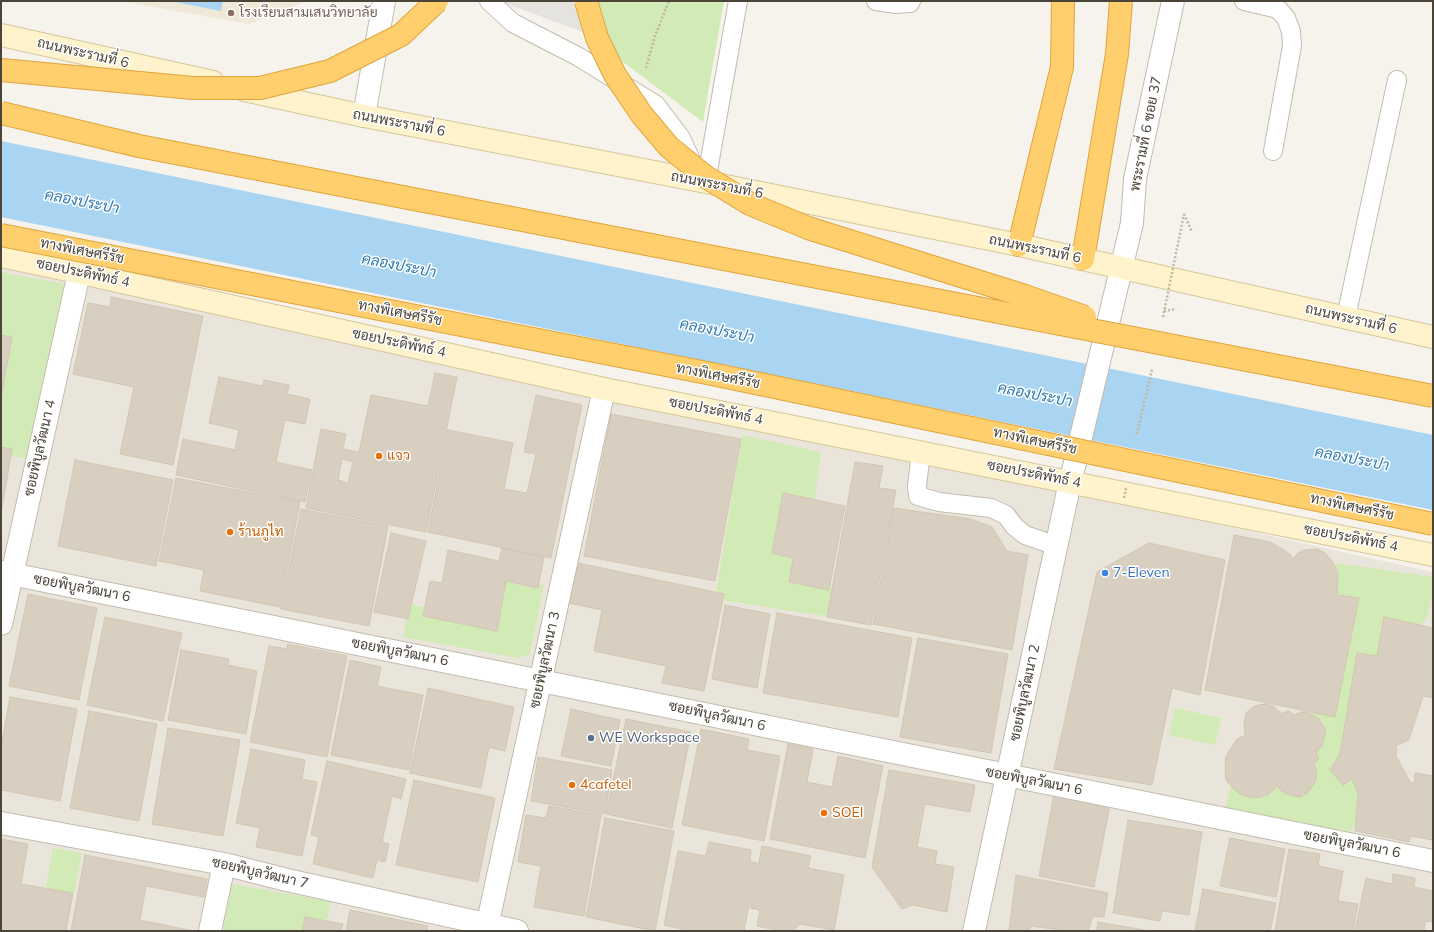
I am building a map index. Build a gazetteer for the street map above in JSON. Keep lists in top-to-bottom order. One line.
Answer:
{"streets":{"highway":["ทางพิเศษศรีรัช"],"main road":["ถนนพระรามที่ 6","ซอยประดิพัทธ์ 4"],"street":["พระรามที่ 6 ซอย 37","ซอยพิบูลวัฒนา 4","ซอยพิบูลวัฒนา 6","ซอยพิบูลวัฒนา 3","ซอยพิบูลวัฒนา 2","ซอยพิบูลวัฒนา 7"]},"crossings":[["ถนนพระรามที่ 6","พระรามที่ 6 ซอย 37"],["พระรามที่ 6 ซอย 37","ซอยพิบูลวัฒนา 2"],["ซอยประดิพัทธ์ 4","ซอยพิบูลวัฒนา 4"],["ซอยประดิพัทธ์ 4","ซอยพิบูลวัฒนา 3"],["ซอยประดิพัทธ์ 4","ซอยพิบูลวัฒนา 2"],["ซอยพิบูลวัฒนา 4","ซอยพิบูลวัฒนา 6"],["ซอยพิบูลวัฒนา 6","ซอยพิบูลวัฒนา 3"],["ซอยพิบูลวัฒนา 6","ซอยพิบูลวัฒนา 2"],["ซอยพิบูลวัฒนา 3","ซอยพิบูลวัฒนา 7"]],"water":["คลองประปา"],"places":["โรงเรียนสามเสนวิทยาลัย","แจว","ร้านภูไท","7-Eleven","WE Workspace","4cafetel","SOEI"]}
